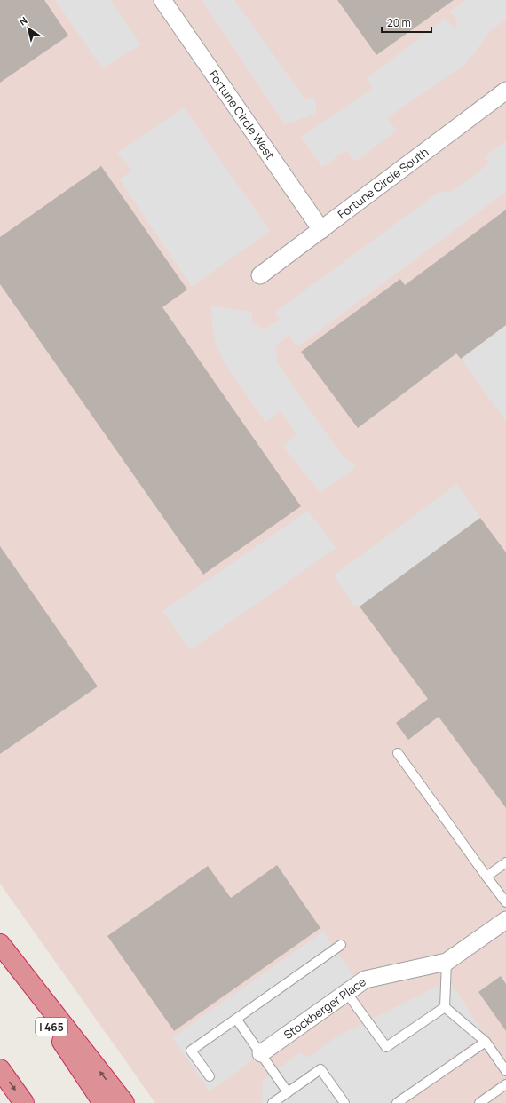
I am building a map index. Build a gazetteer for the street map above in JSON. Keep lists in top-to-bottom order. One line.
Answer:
{"streets":{"highway":["I 465"],"street":["Fortune Circle West","Fortune Circle South","Stockberger Place"]},"crossings":[["Fortune Circle West","Fortune Circle South"]],"scale_bar":"20 m","north":"top left"}
